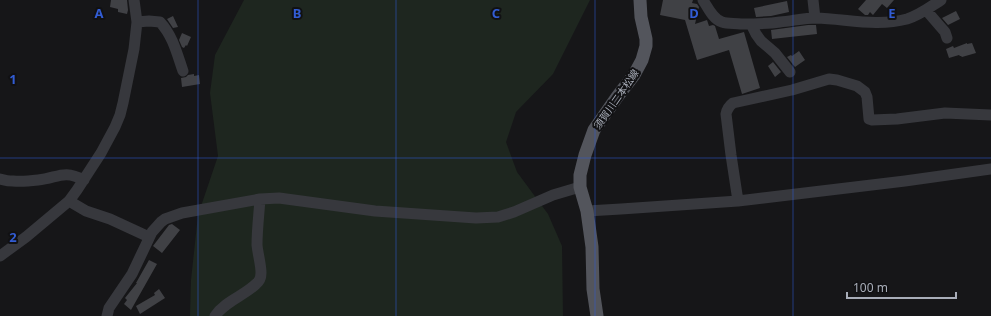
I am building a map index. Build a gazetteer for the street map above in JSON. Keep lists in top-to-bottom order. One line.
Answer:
{"streets":{"main road":["須賀川二本松線"]},"scale_bar":"100 m","grid":{"columns":["A","B","C","D","E"],"rows":["1","2"]}}
